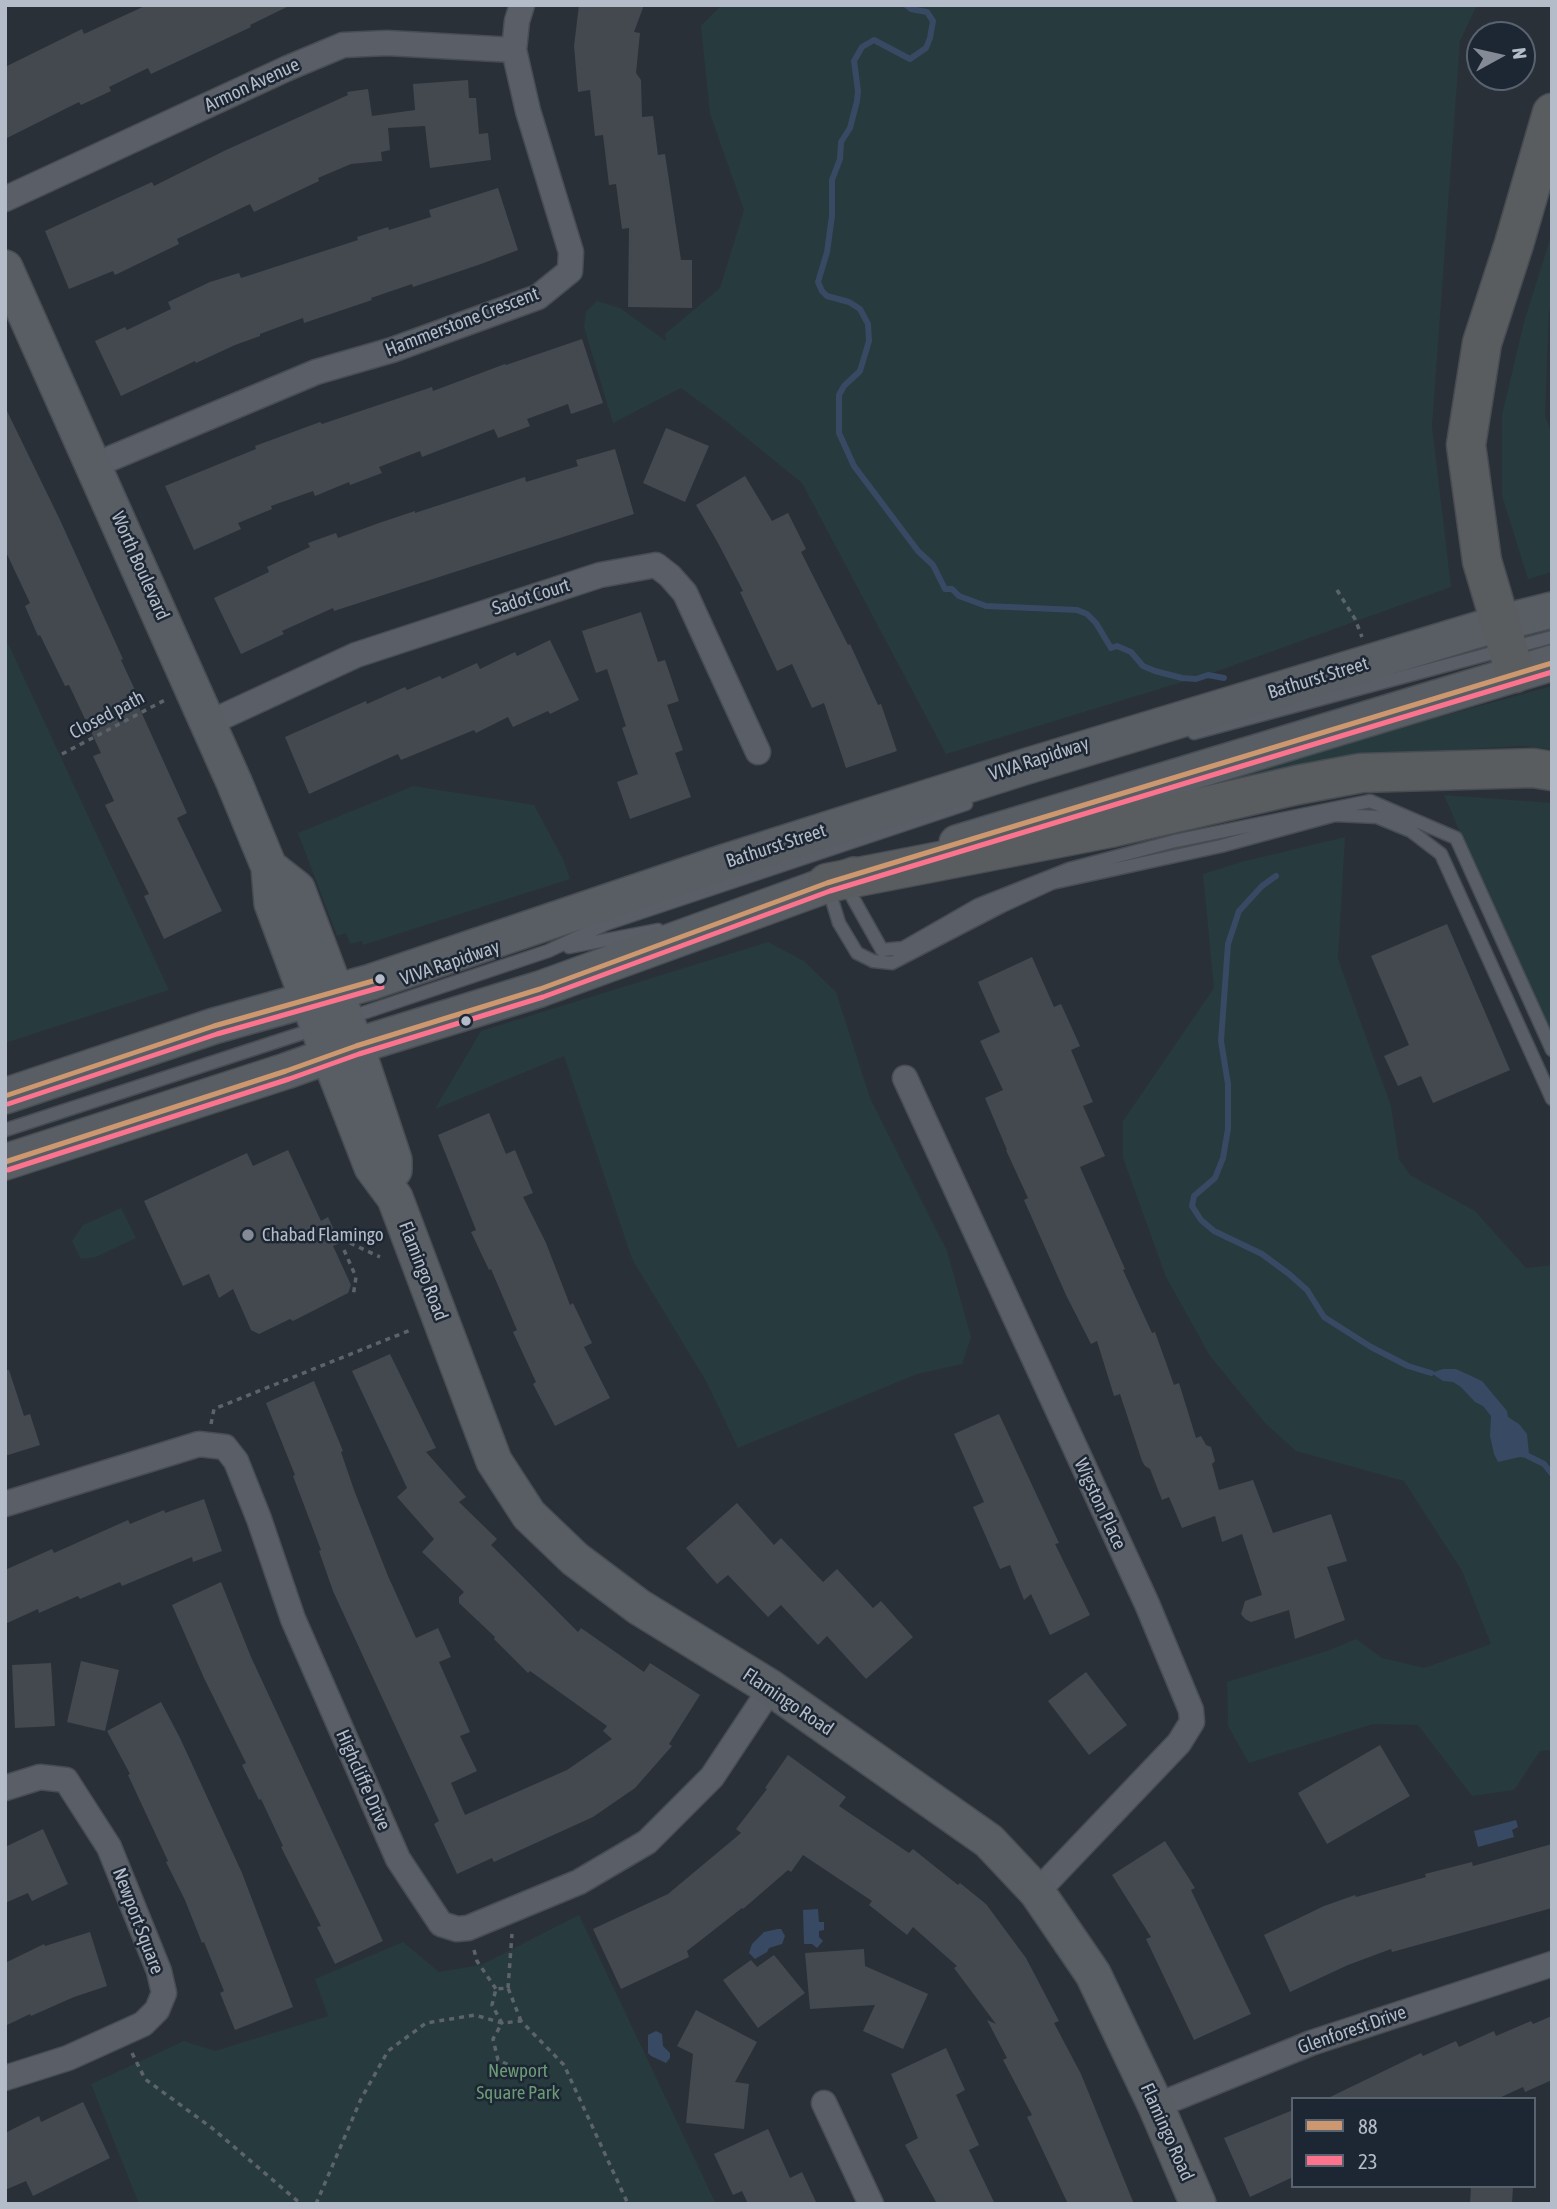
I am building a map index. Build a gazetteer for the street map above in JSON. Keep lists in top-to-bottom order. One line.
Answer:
{"streets":{"main road":["Worth Boulevard","Bathurst Street","Flamingo Road"],"street":["Armon Avenue","Hammerstone Crescent","Sadot Court","Wigston Place","Highcliffe Drive","Newport Square","Glenforest Drive"],"lane":["VIVA Rapidway"],"path":["Closed path"]},"crossings":[["Armon Avenue","Hammerstone Crescent"],["Hammerstone Crescent","Worth Boulevard"],["Worth Boulevard","Sadot Court"],["Worth Boulevard","Bathurst Street"],["Worth Boulevard","VIVA Rapidway"],["Worth Boulevard","Flamingo Road"],["Bathurst Street","VIVA Rapidway"],["Bathurst Street","Flamingo Road"],["VIVA Rapidway","Flamingo Road"],["Flamingo Road","Wigston Place"],["Flamingo Road","Glenforest Drive"]],"parks":["Newport Square Park"],"places":["Chabad Flamingo"],"lines":["transit line 88","transit line 23"],"legend":["88","23"],"north":"right"}
